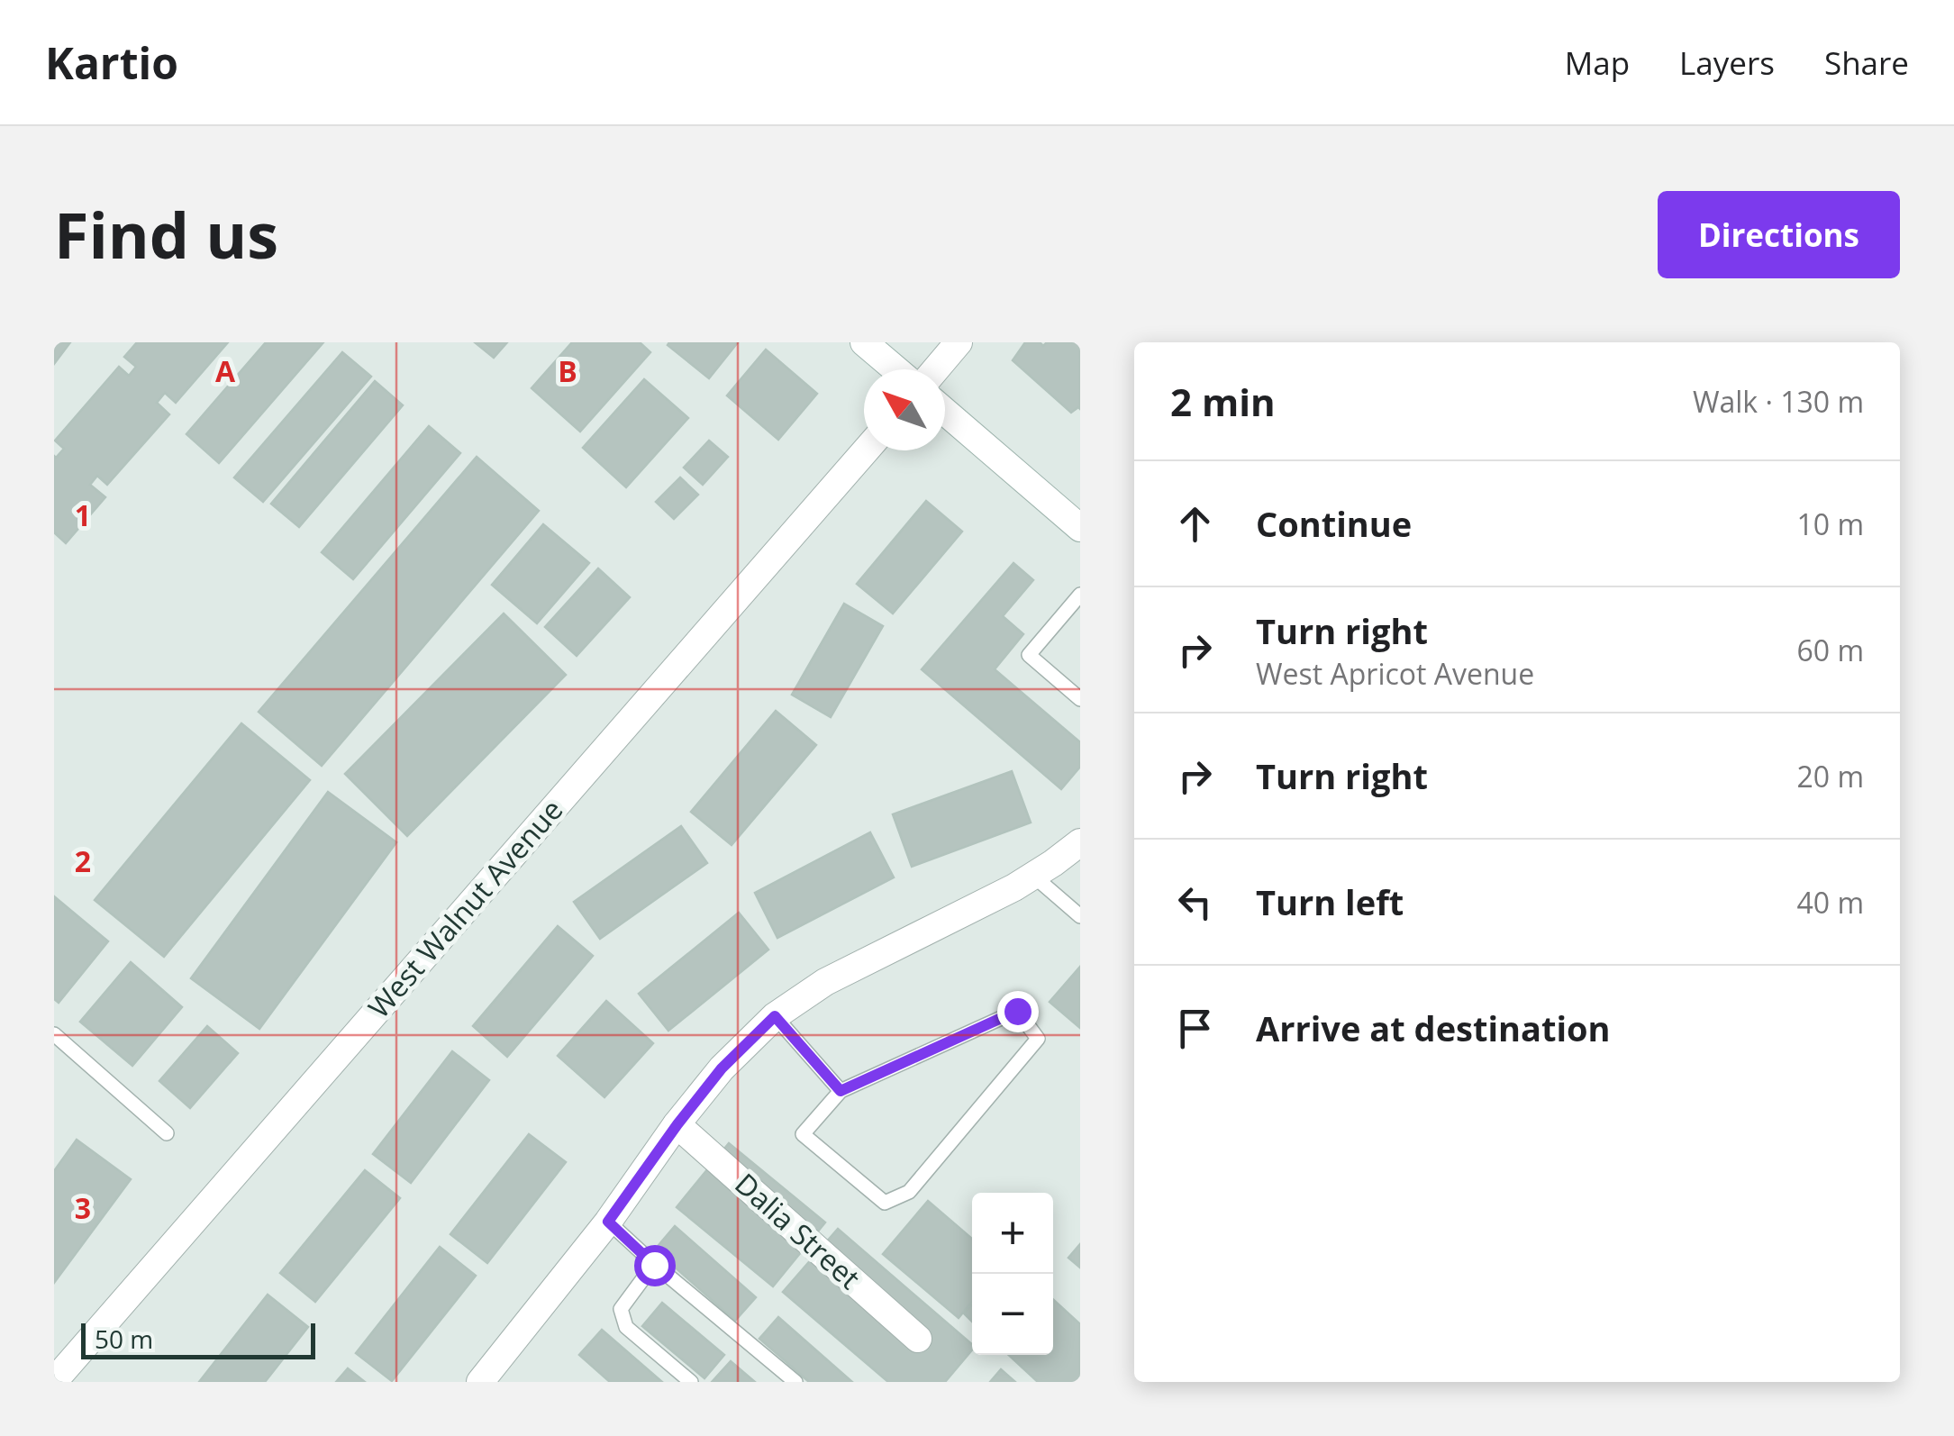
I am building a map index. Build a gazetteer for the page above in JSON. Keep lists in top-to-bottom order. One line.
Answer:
{"streets":{"street":["West Walnut Avenue","Dalia Street"]},"scale_bar":"50 m","north":"top left","page":{"header":"Kartio","nav":["Map","Layers","Share"],"title":"Find us","buttons":"Directions","heading":["2 min","Walk · 130 m"],"list":[["Continue","10 m"],["Turn right","West Apricot Avenue","60 m"],["Turn right","20 m"],["Turn left","40 m"],"Arrive at destination"],"map_buttons":["+","−"],"scale":"50 m"},"grid":{"columns":["A","B"],"rows":["1","2","3"]}}
